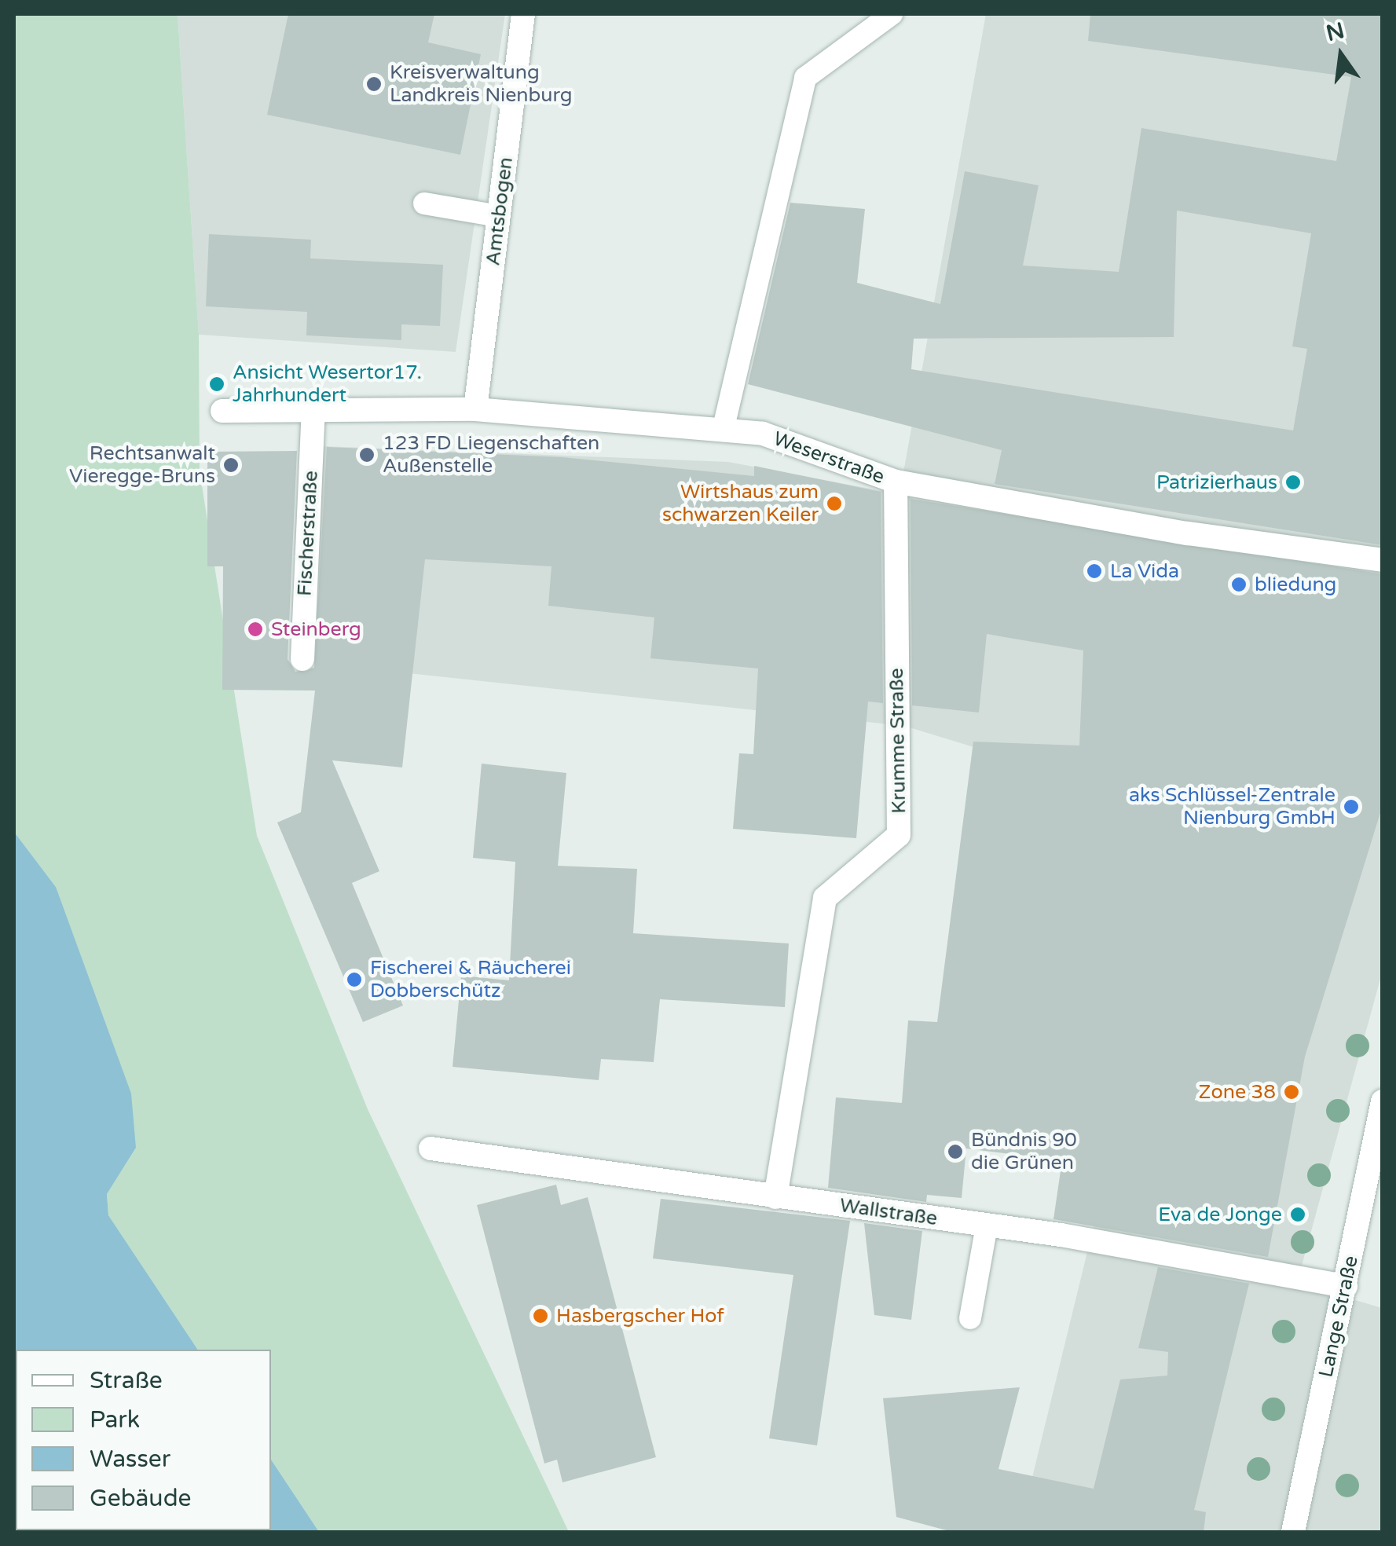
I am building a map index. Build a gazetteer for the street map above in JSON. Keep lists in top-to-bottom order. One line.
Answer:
{"streets":{"street":["Amtsbogen","Weserstraße","Fischerstraße","Krumme Straße","Wallstraße","Lange Straße"]},"crossings":[["Amtsbogen","Weserstraße"],["Weserstraße","Fischerstraße"],["Weserstraße","Krumme Straße"],["Krumme Straße","Wallstraße"],["Wallstraße","Lange Straße"]],"places":["Kreisverwaltung Landkreis Nienburg","Ansicht Wesertor17. Jahrhundert","123 FD Liegenschaften Außenstelle","Rechtsanwalt Vieregge-Bruns","Patrizierhaus","Wirtshaus zum schwarzen Keiler","La Vida","bliedung","Steinberg","aks Schlüssel-Zentrale Nienburg GmbH","Fischerei & Räucherei Dobberschütz","Zone 38","Bündnis 90 die Grünen","Eva de Jonge","Hasbergscher Hof"],"legend":["Straße","Park","Wasser","Gebäude"],"north":"top"}
